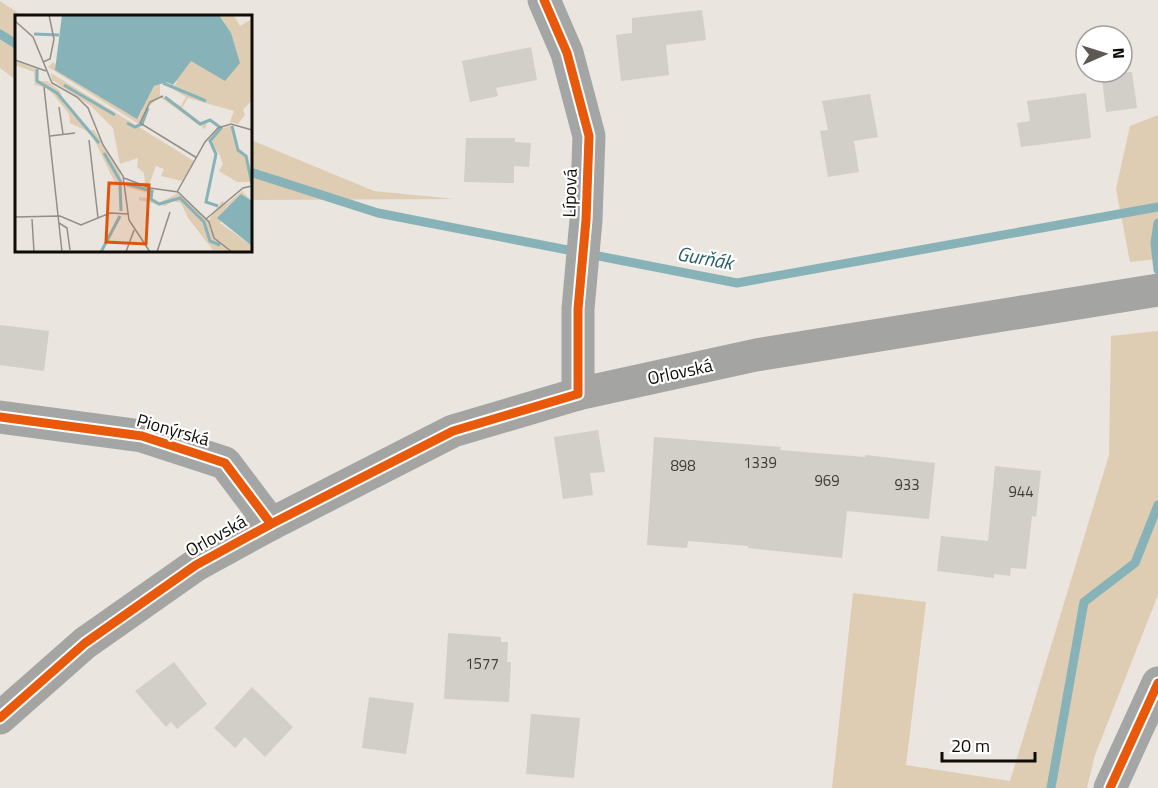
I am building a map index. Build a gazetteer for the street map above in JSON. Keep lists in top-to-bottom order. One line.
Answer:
{"streets":{"main road":["Orlovská"],"street":["Lípová","Pionýrská"]},"crossings":[["Lípová","Orlovská"],["Orlovská","Pionýrská"]],"water":["Gurňák"],"house_numbers":["1339","898","969","933","944","1577"],"scale_bar":"20 m","north":"right"}
